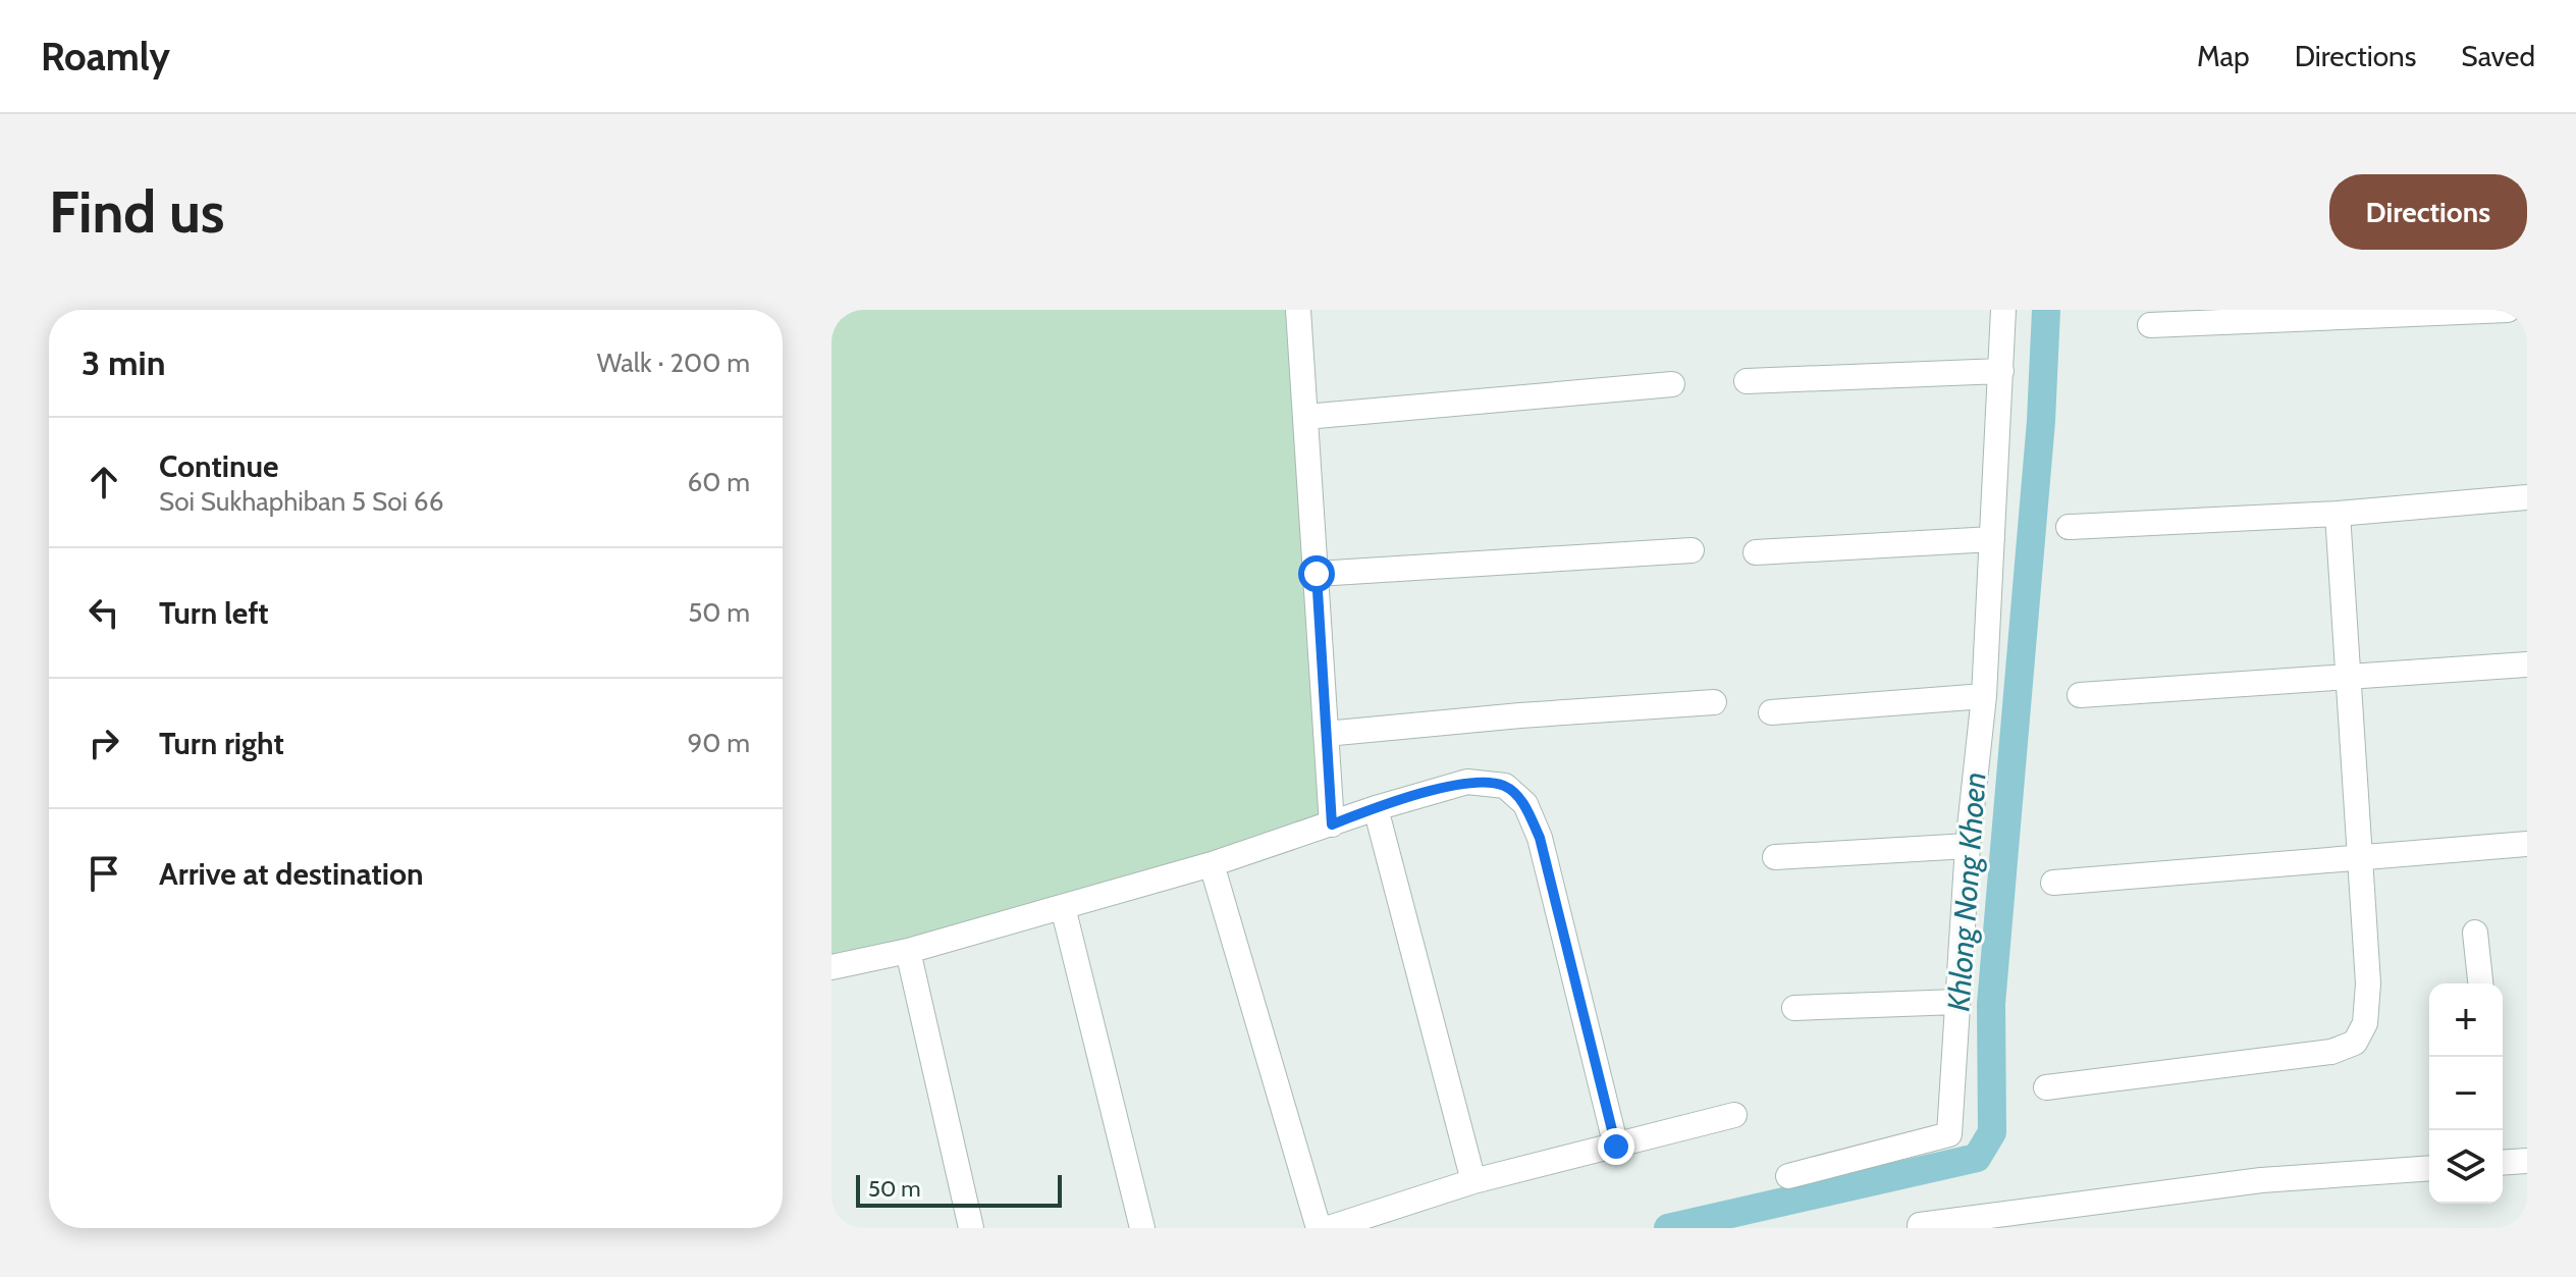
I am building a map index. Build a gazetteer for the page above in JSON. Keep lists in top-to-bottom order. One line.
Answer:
{"water":["Khlong Nong Khoen"],"scale_bar":"50 m","page":{"header":"Roamly","nav":["Map","Directions","Saved"],"buttons":"Directions","title":"Find us","heading":["3 min","Walk · 200 m"],"list":[["Continue","Soi Sukhaphiban 5 Soi 66","60 m"],["Turn left","50 m"],["Turn right","90 m"],"Arrive at destination"],"map_buttons":["+","−"],"scale":"50 m"}}
